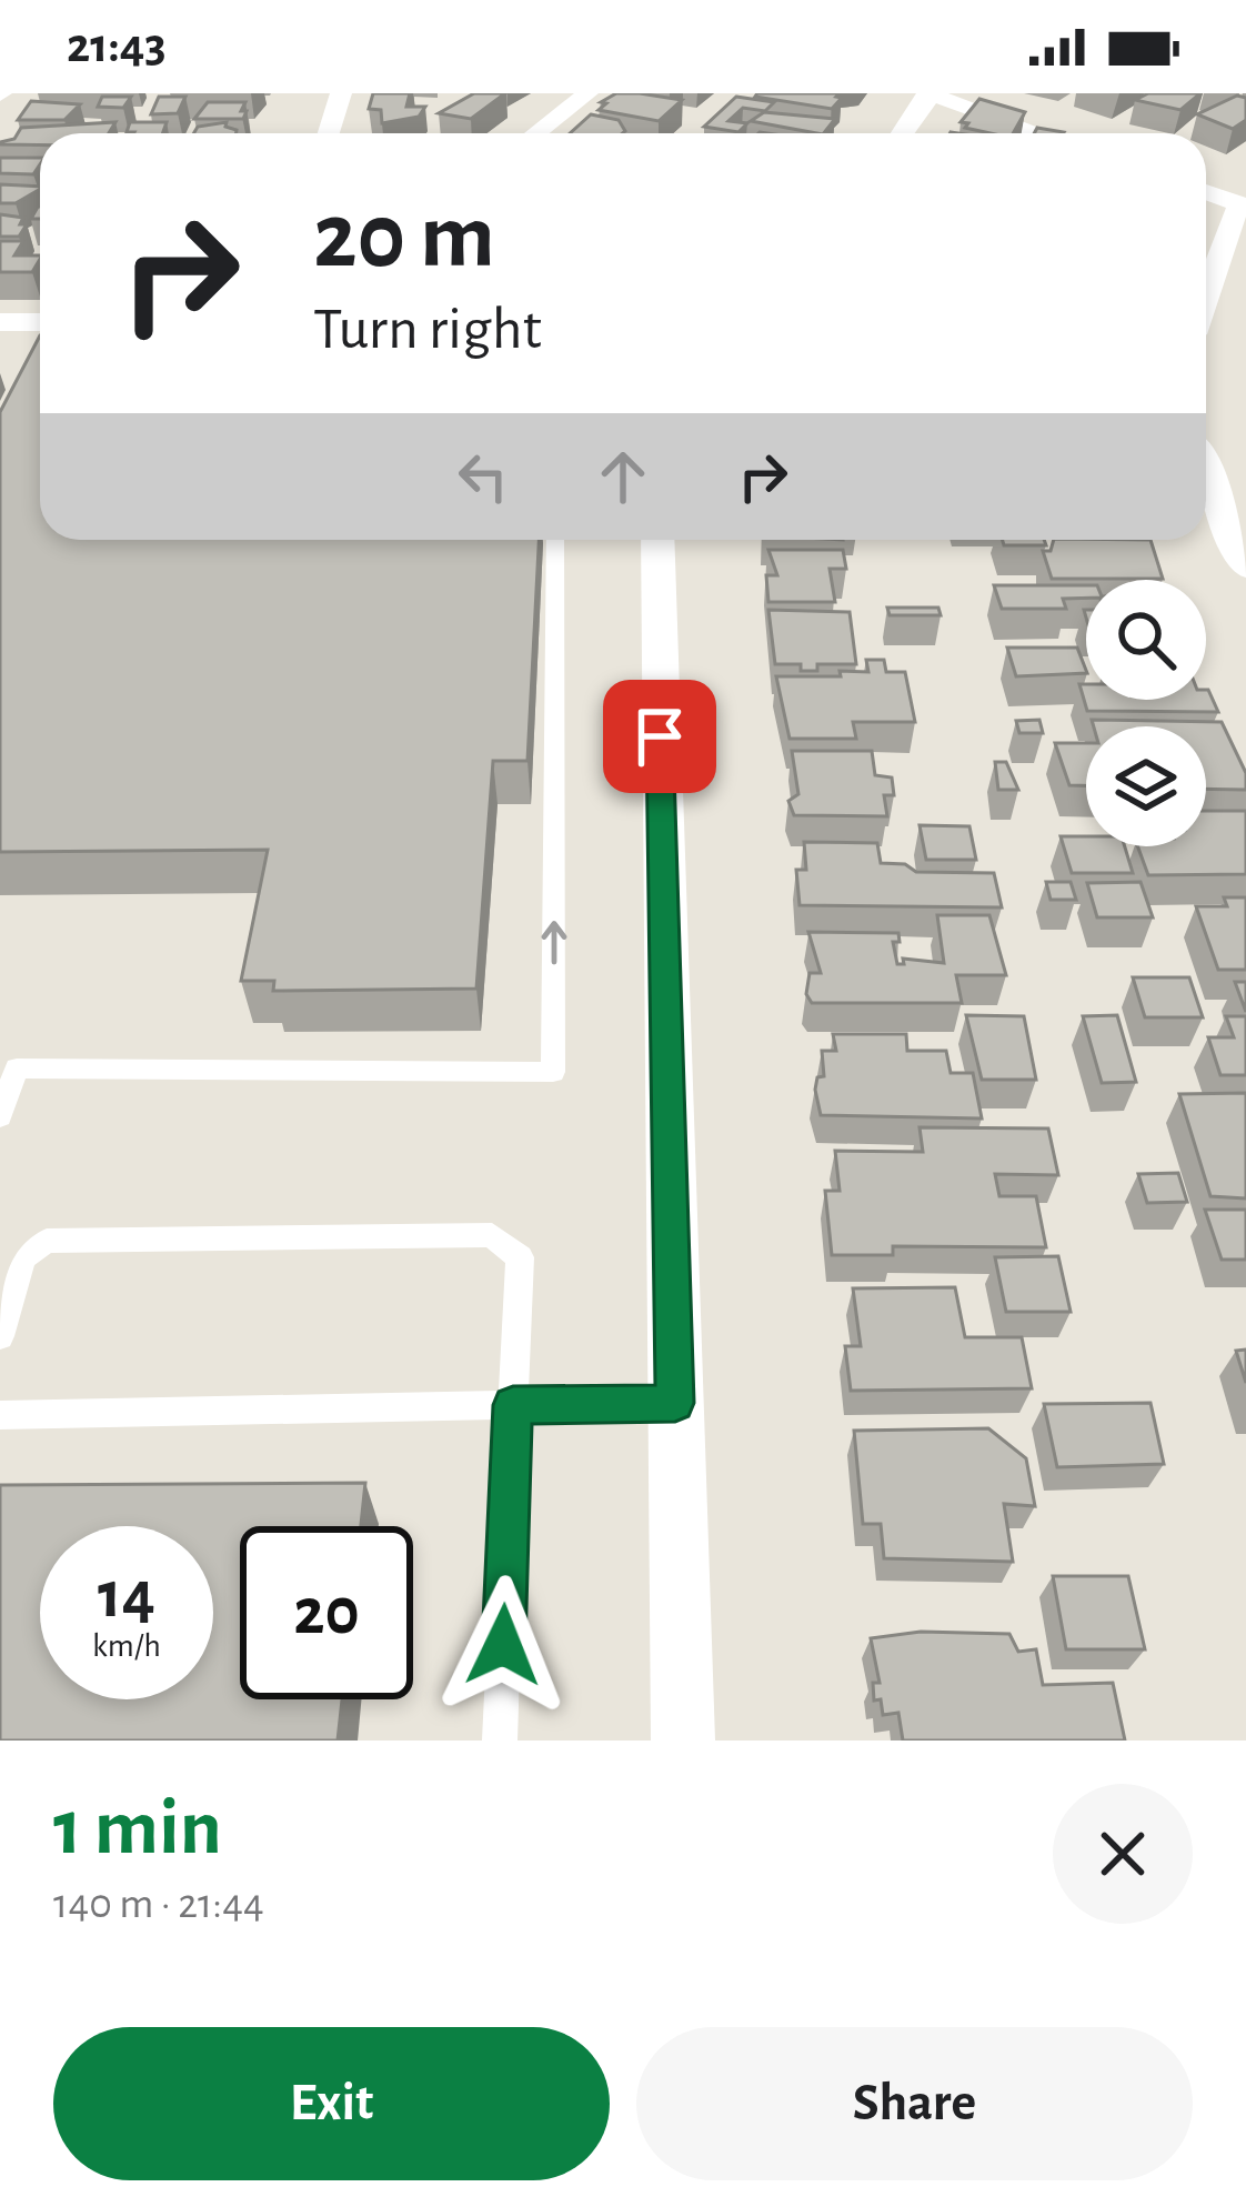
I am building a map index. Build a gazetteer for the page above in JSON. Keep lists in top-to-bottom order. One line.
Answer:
{"page":{"status":"21:43","turn":["20 m","Turn right"],"speed":"14 km/h","limit":"20","heading":["1 min","140 m · 21:44"],"buttons":["Exit","Share"]}}
